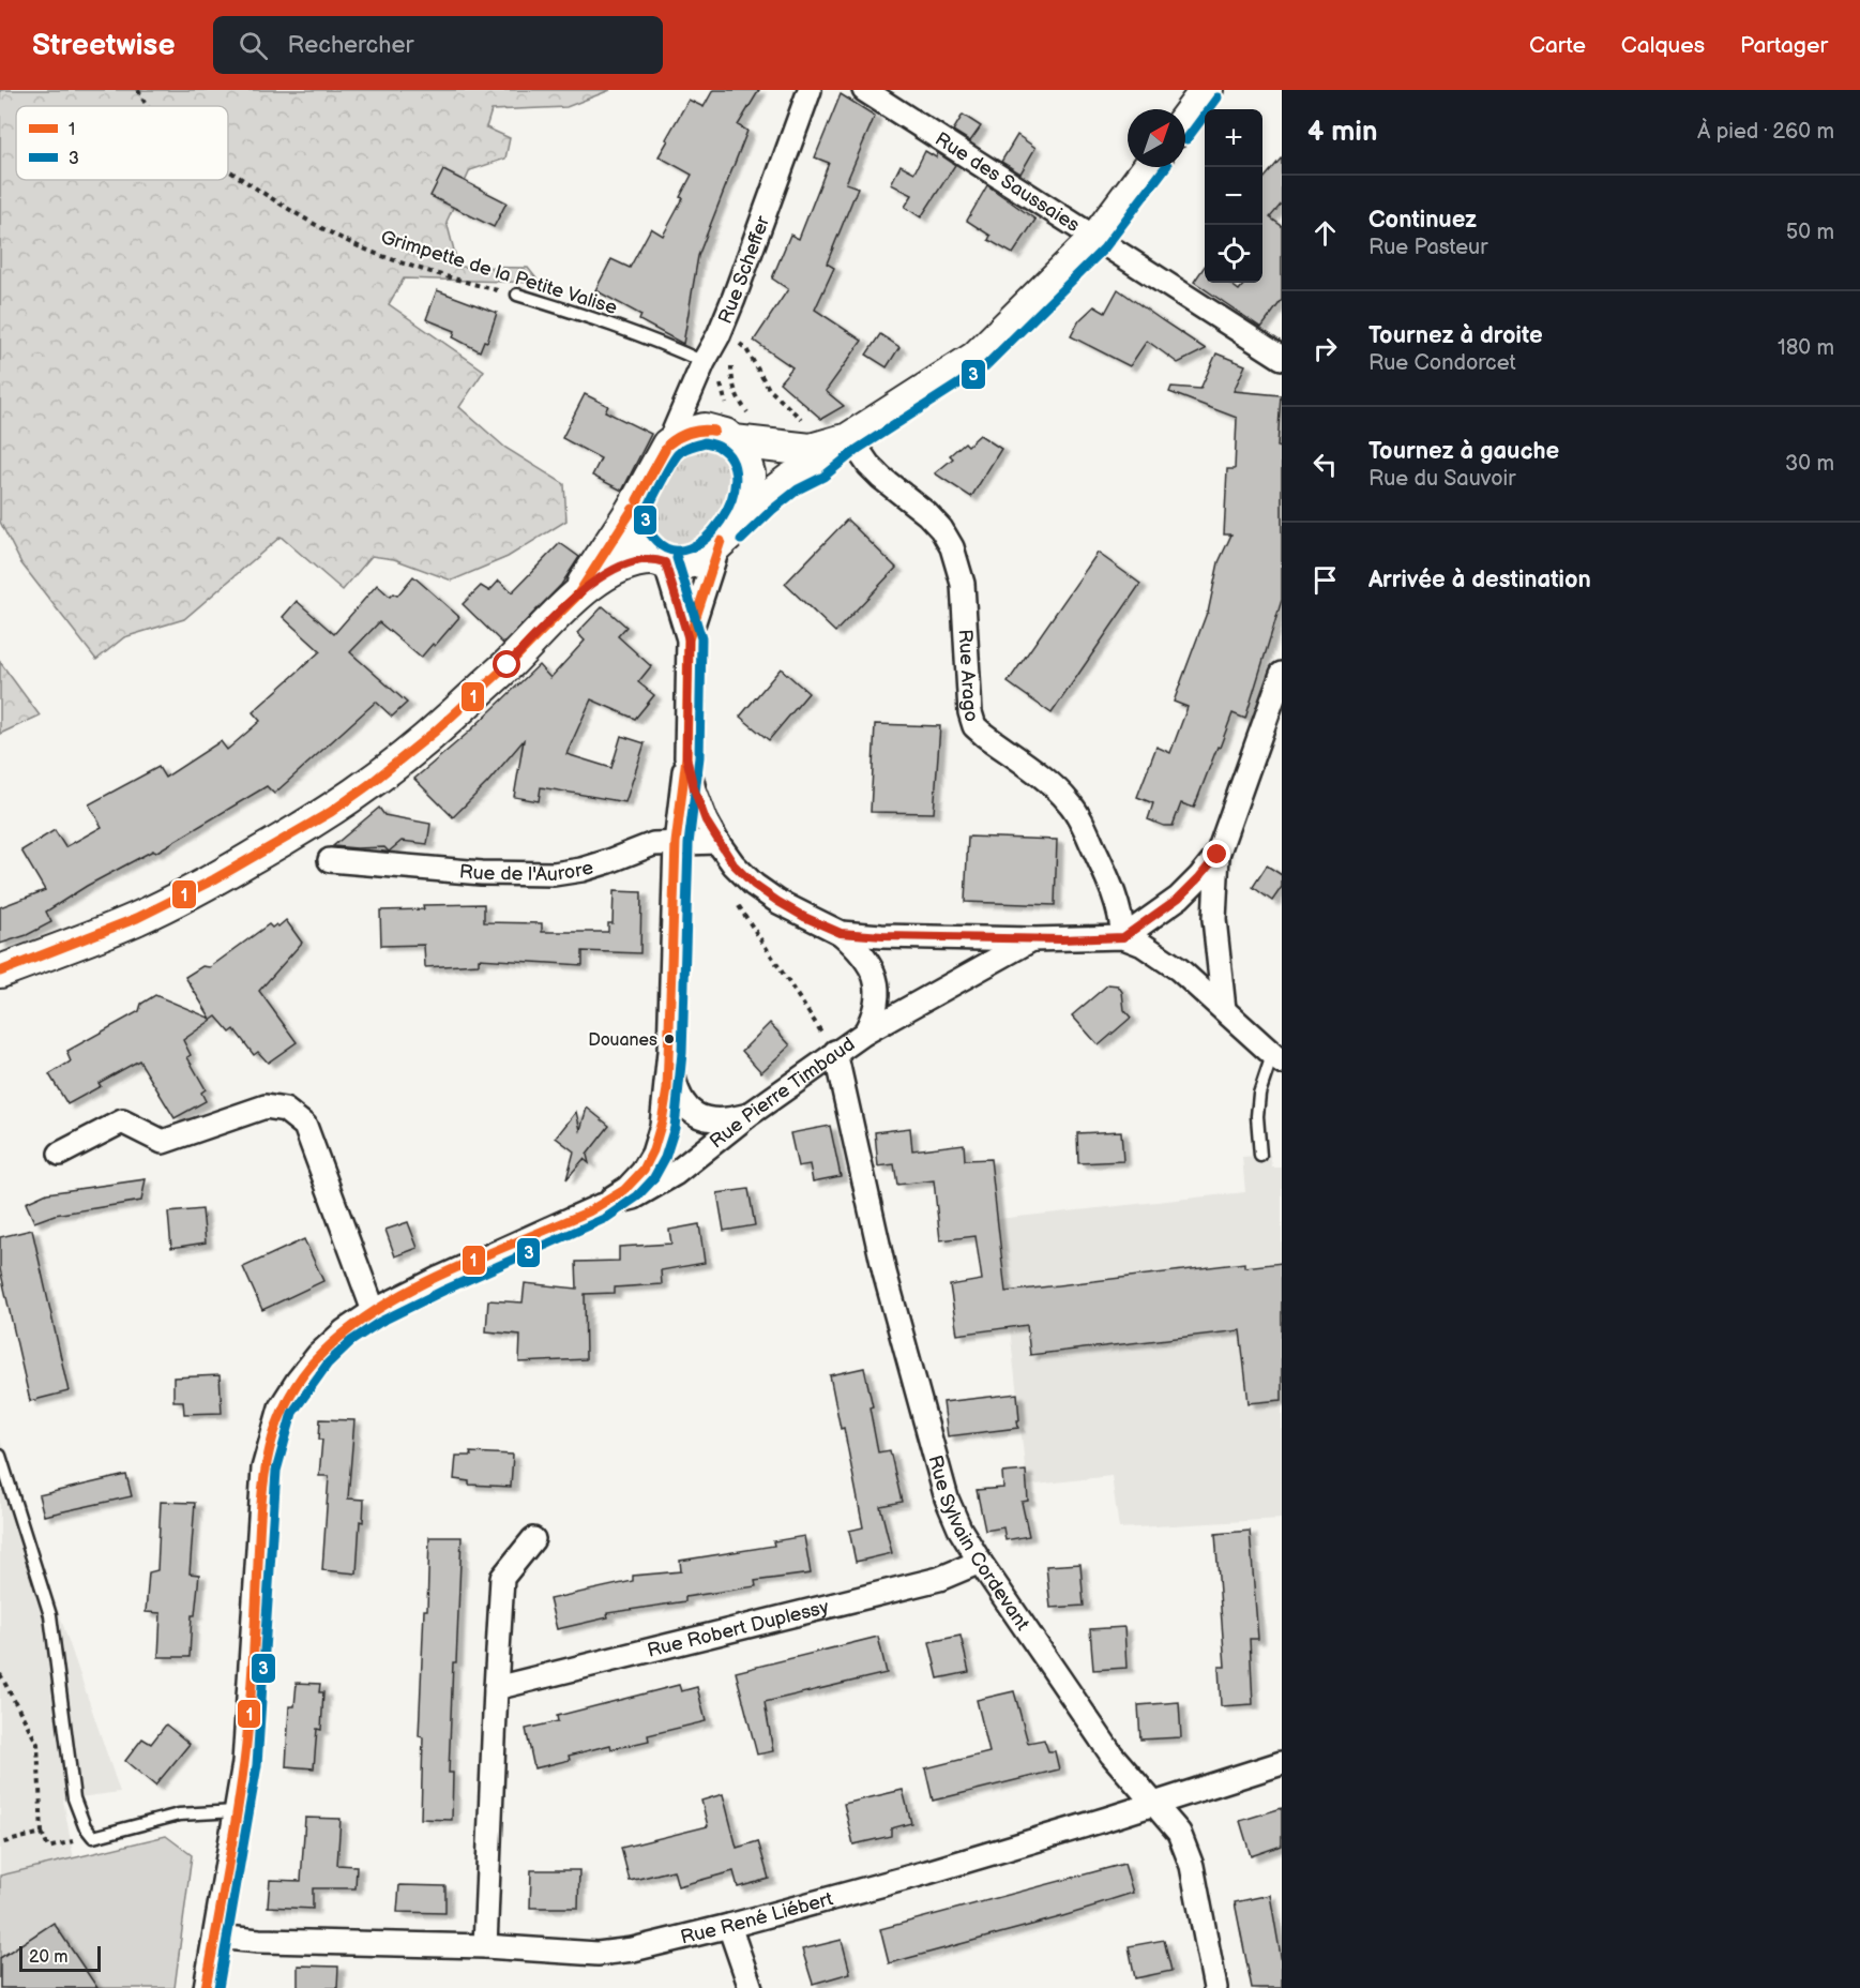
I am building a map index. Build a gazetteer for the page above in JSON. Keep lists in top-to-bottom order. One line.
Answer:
{"streets":{"street":["Rue des Saussaies","Rue Scheffer","Rue Arago","Rue de l'Aurore","Rue Pierre Timbaud","Rue Sylvain Cordevant","Rue Robert Duplessy","Rue René Liébert"],"lane":["Grimpette de la Petite Valise"]},"crossings":[["Rue Scheffer","Grimpette de la Petite Valise"],["Rue de l'Aurore","Rue Pierre Timbaud"],["Rue Pierre Timbaud","Rue Sylvain Cordevant"],["Rue Pierre Timbaud","Rue René Liébert"],["Rue Sylvain Cordevant","Rue Robert Duplessy"],["Rue Sylvain Cordevant","Rue René Liébert"]],"places":["Douanes"],"lines":["transit line 3","transit line 1"],"legend":["1","3"],"scale_bar":"20 m","north":"top right","page":{"header":"Streetwise","search":"Rechercher","nav":["Carte","Calques","Partager"],"heading":["4 min","À pied · 260 m"],"map_buttons":["+","−"],"list":[["Continuez","Rue Pasteur","50 m"],["Tournez à droite","Rue Condorcet","180 m"],["Tournez à gauche","Rue du Sauvoir","30 m"],"Arrivée à destination"],"scale":"20 m"}}
